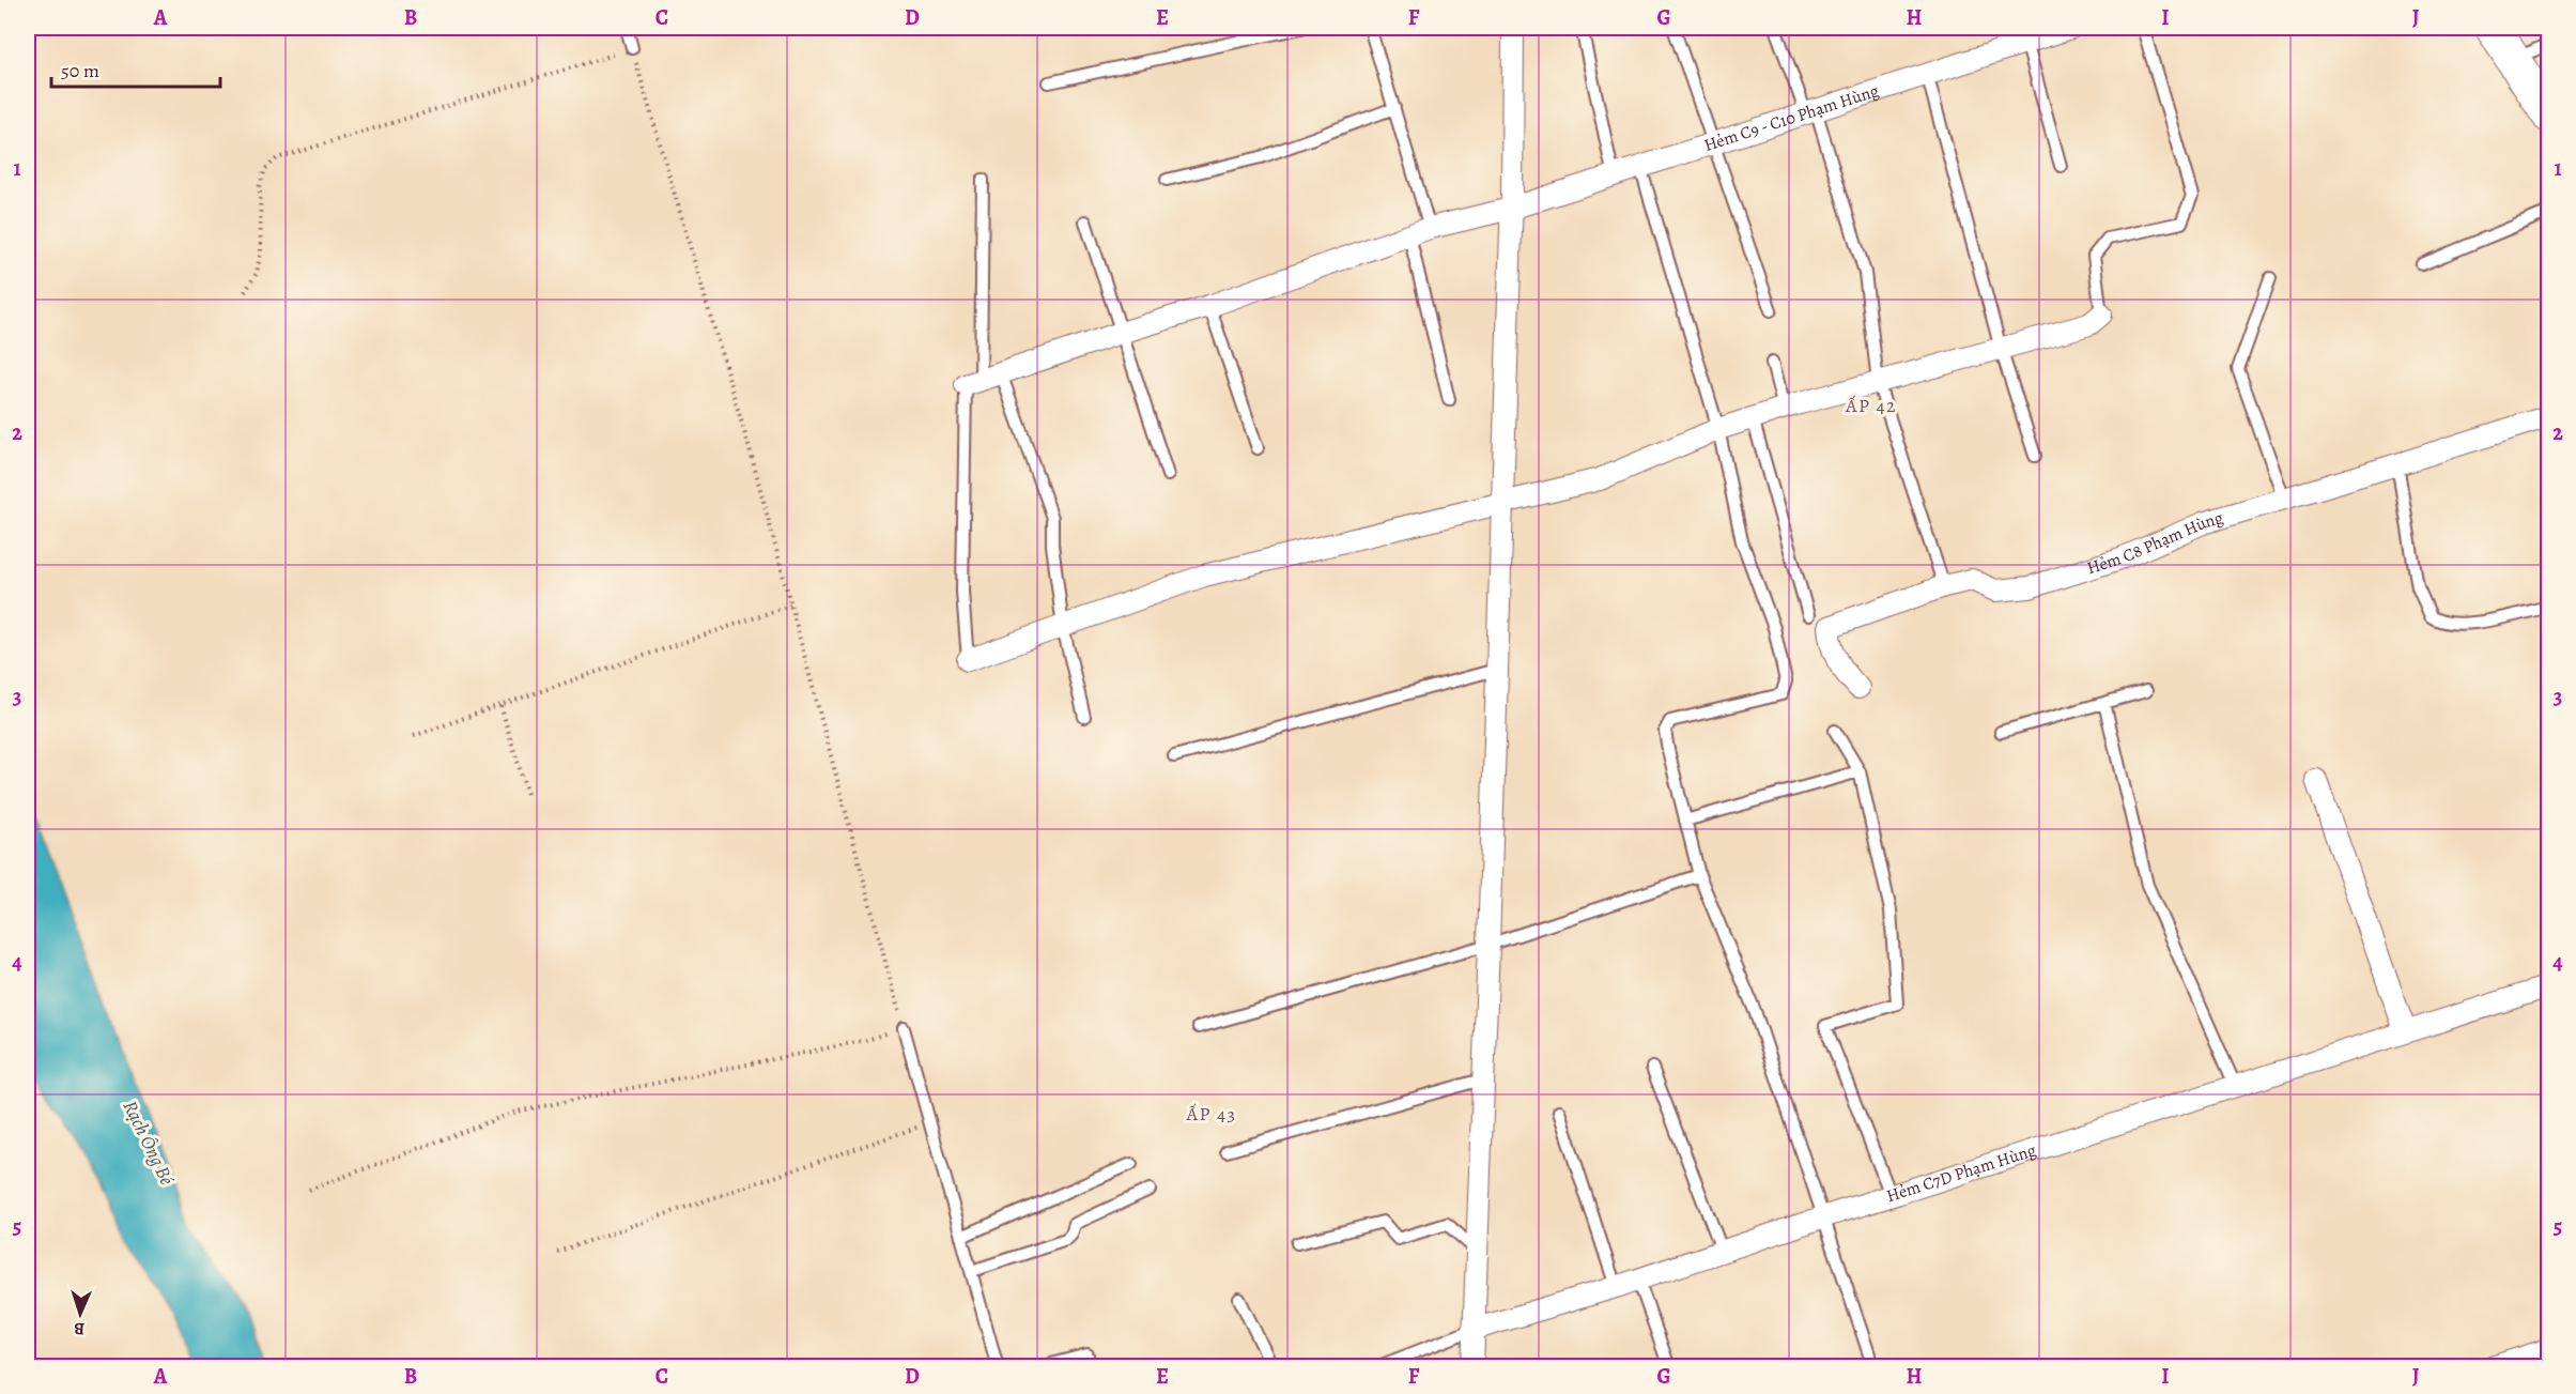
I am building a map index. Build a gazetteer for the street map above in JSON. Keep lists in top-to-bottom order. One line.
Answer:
{"streets":{"street":["Hẻm C9 - C10 Phạm Hùng","Hẻm C8 Phạm Hùng","Hẻm C7D Phạm Hùng"]},"districts":["ẤP 42","ẤP 43"],"water":["Rạch Ông Bé"],"scale_bar":"50 m","north":"bottom","grid":{"columns":["A","B","C","D","E","F","G","H","I","J"],"rows":["1","2","3","4","5"]}}
